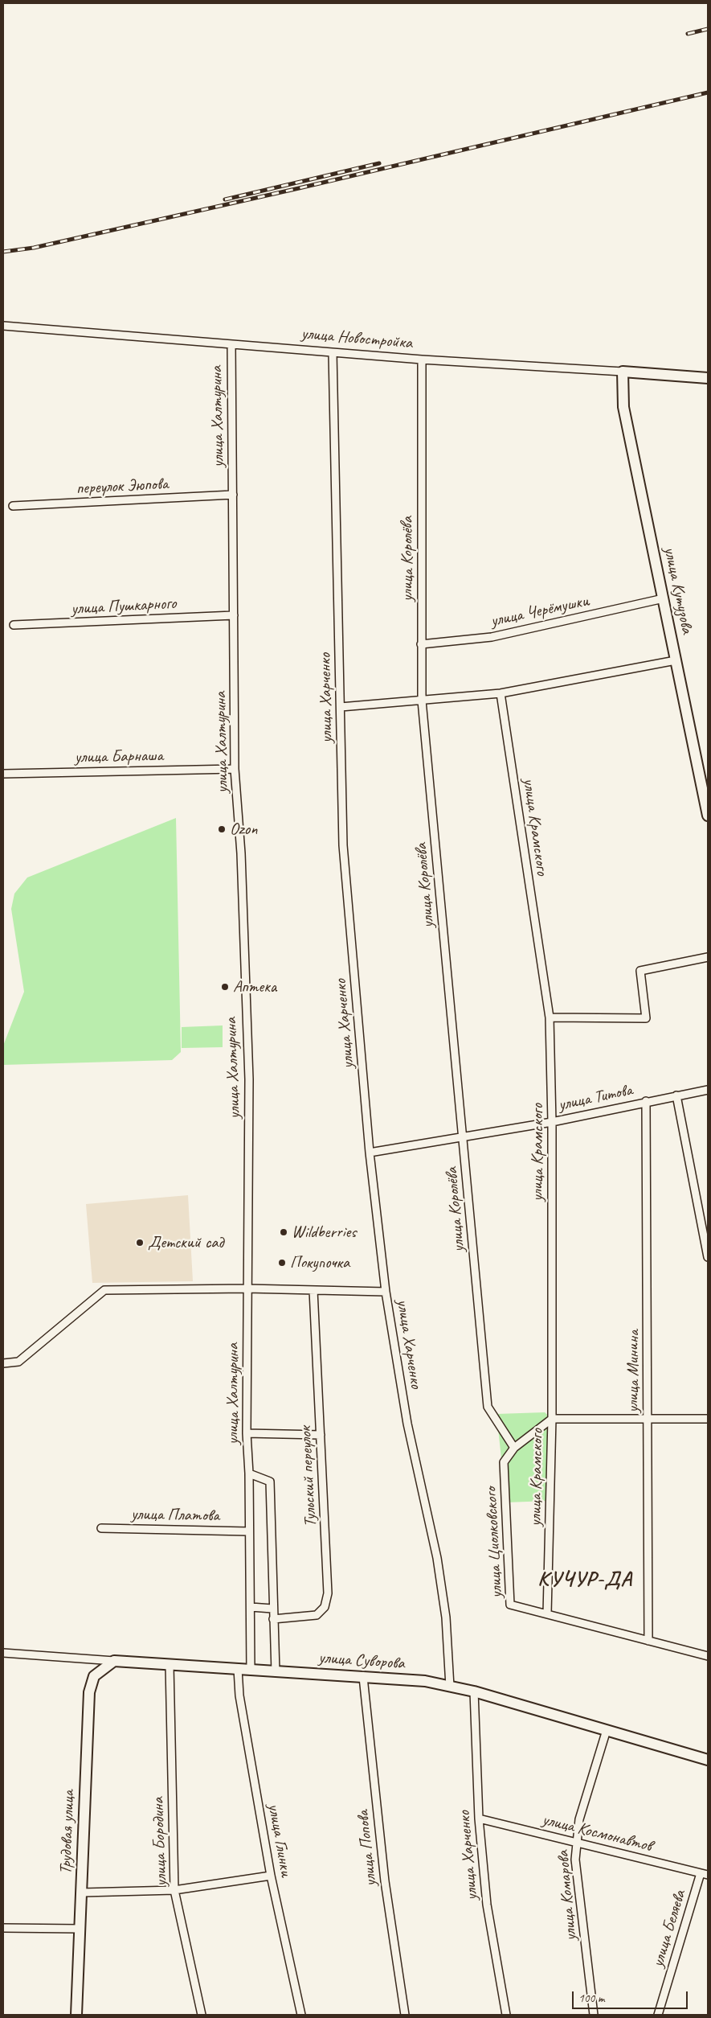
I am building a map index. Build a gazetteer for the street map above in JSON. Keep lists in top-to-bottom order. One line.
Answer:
{"streets":{"main road":["улица Новостройка","улица Кутузова","улица Суворова","Трудовая улица"],"street":["улица Халтурина","переулок Эюпова","улица Королёва","улица Пушкарного","улица Черёмушки","улица Харченко","улица Барнаша","улица Крамского","улица Титова","улица Минина","Тульский переулок","улица Платова","улица Циолковского","улица Космонавтов","улица Глинки","улица Бородина","улица Попова","улица Комарова","улица Беляева"]},"crossings":[["улица Новостройка","улица Халтурина"],["улица Новостройка","улица Королёва"],["улица Новостройка","улица Кутузова"],["улица Новостройка","улица Харченко"],["улица Халтурина","переулок Эюпова"],["улица Халтурина","улица Пушкарного"],["улица Халтурина","улица Барнаша"],["улица Халтурина","улица Платова"],["улица Халтурина","улица Суворова"],["улица Королёва","улица Черёмушки"],["улица Королёва","улица Титова"],["улица Королёва","улица Циолковского"],["улица Кутузова","улица Черёмушки"],["улица Харченко","улица Титова"],["улица Харченко","улица Суворова"],["улица Харченко","улица Космонавтов"],["улица Крамского","улица Титова"],["улица Крамского","улица Циолковского"],["улица Титова","улица Минина"],["улица Минина","улица Циолковского"],["улица Суворова","Трудовая улица"],["улица Суворова","улица Глинки"],["улица Суворова","улица Бородина"],["улица Суворова","улица Попова"],["улица Суворова","улица Комарова"],["улица Космонавтов","улица Комарова"],["улица Космонавтов","улица Беляева"]],"districts":["КУЧУР-ДА"],"places":["Ozon","Аптека","Wildberries","Детский сад","Покупочка"],"scale_bar":"100 m"}
